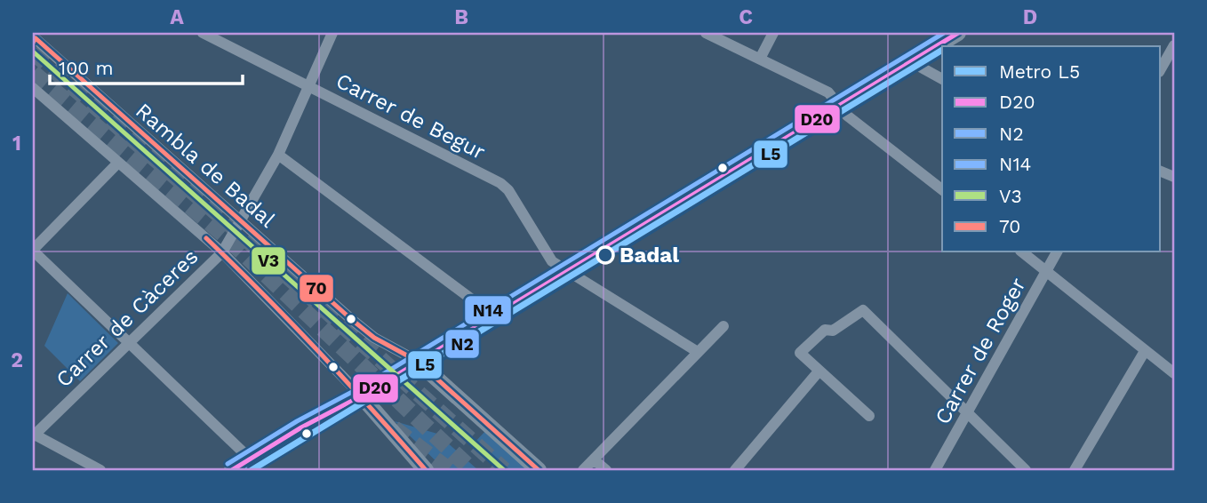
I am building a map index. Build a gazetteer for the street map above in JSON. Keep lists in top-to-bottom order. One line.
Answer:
{"streets":{"street":["Carrer de Begur","Rambla de Badal","Carrer de Càceres","Carrer de Roger"]},"crossings":[["Carrer de Begur","Carrer de Càceres"],["Rambla de Badal","Carrer de Càceres"]],"places":["Badal"],"lines":["transit line D20","transit line N14","transit line 70","metro line L5","transit line V3","transit line N2"],"legend":["Metro L5","D20","N2","N14","V3","70"],"scale_bar":"100 m","grid":{"columns":["A","B","C","D"],"rows":["1","2"]}}
